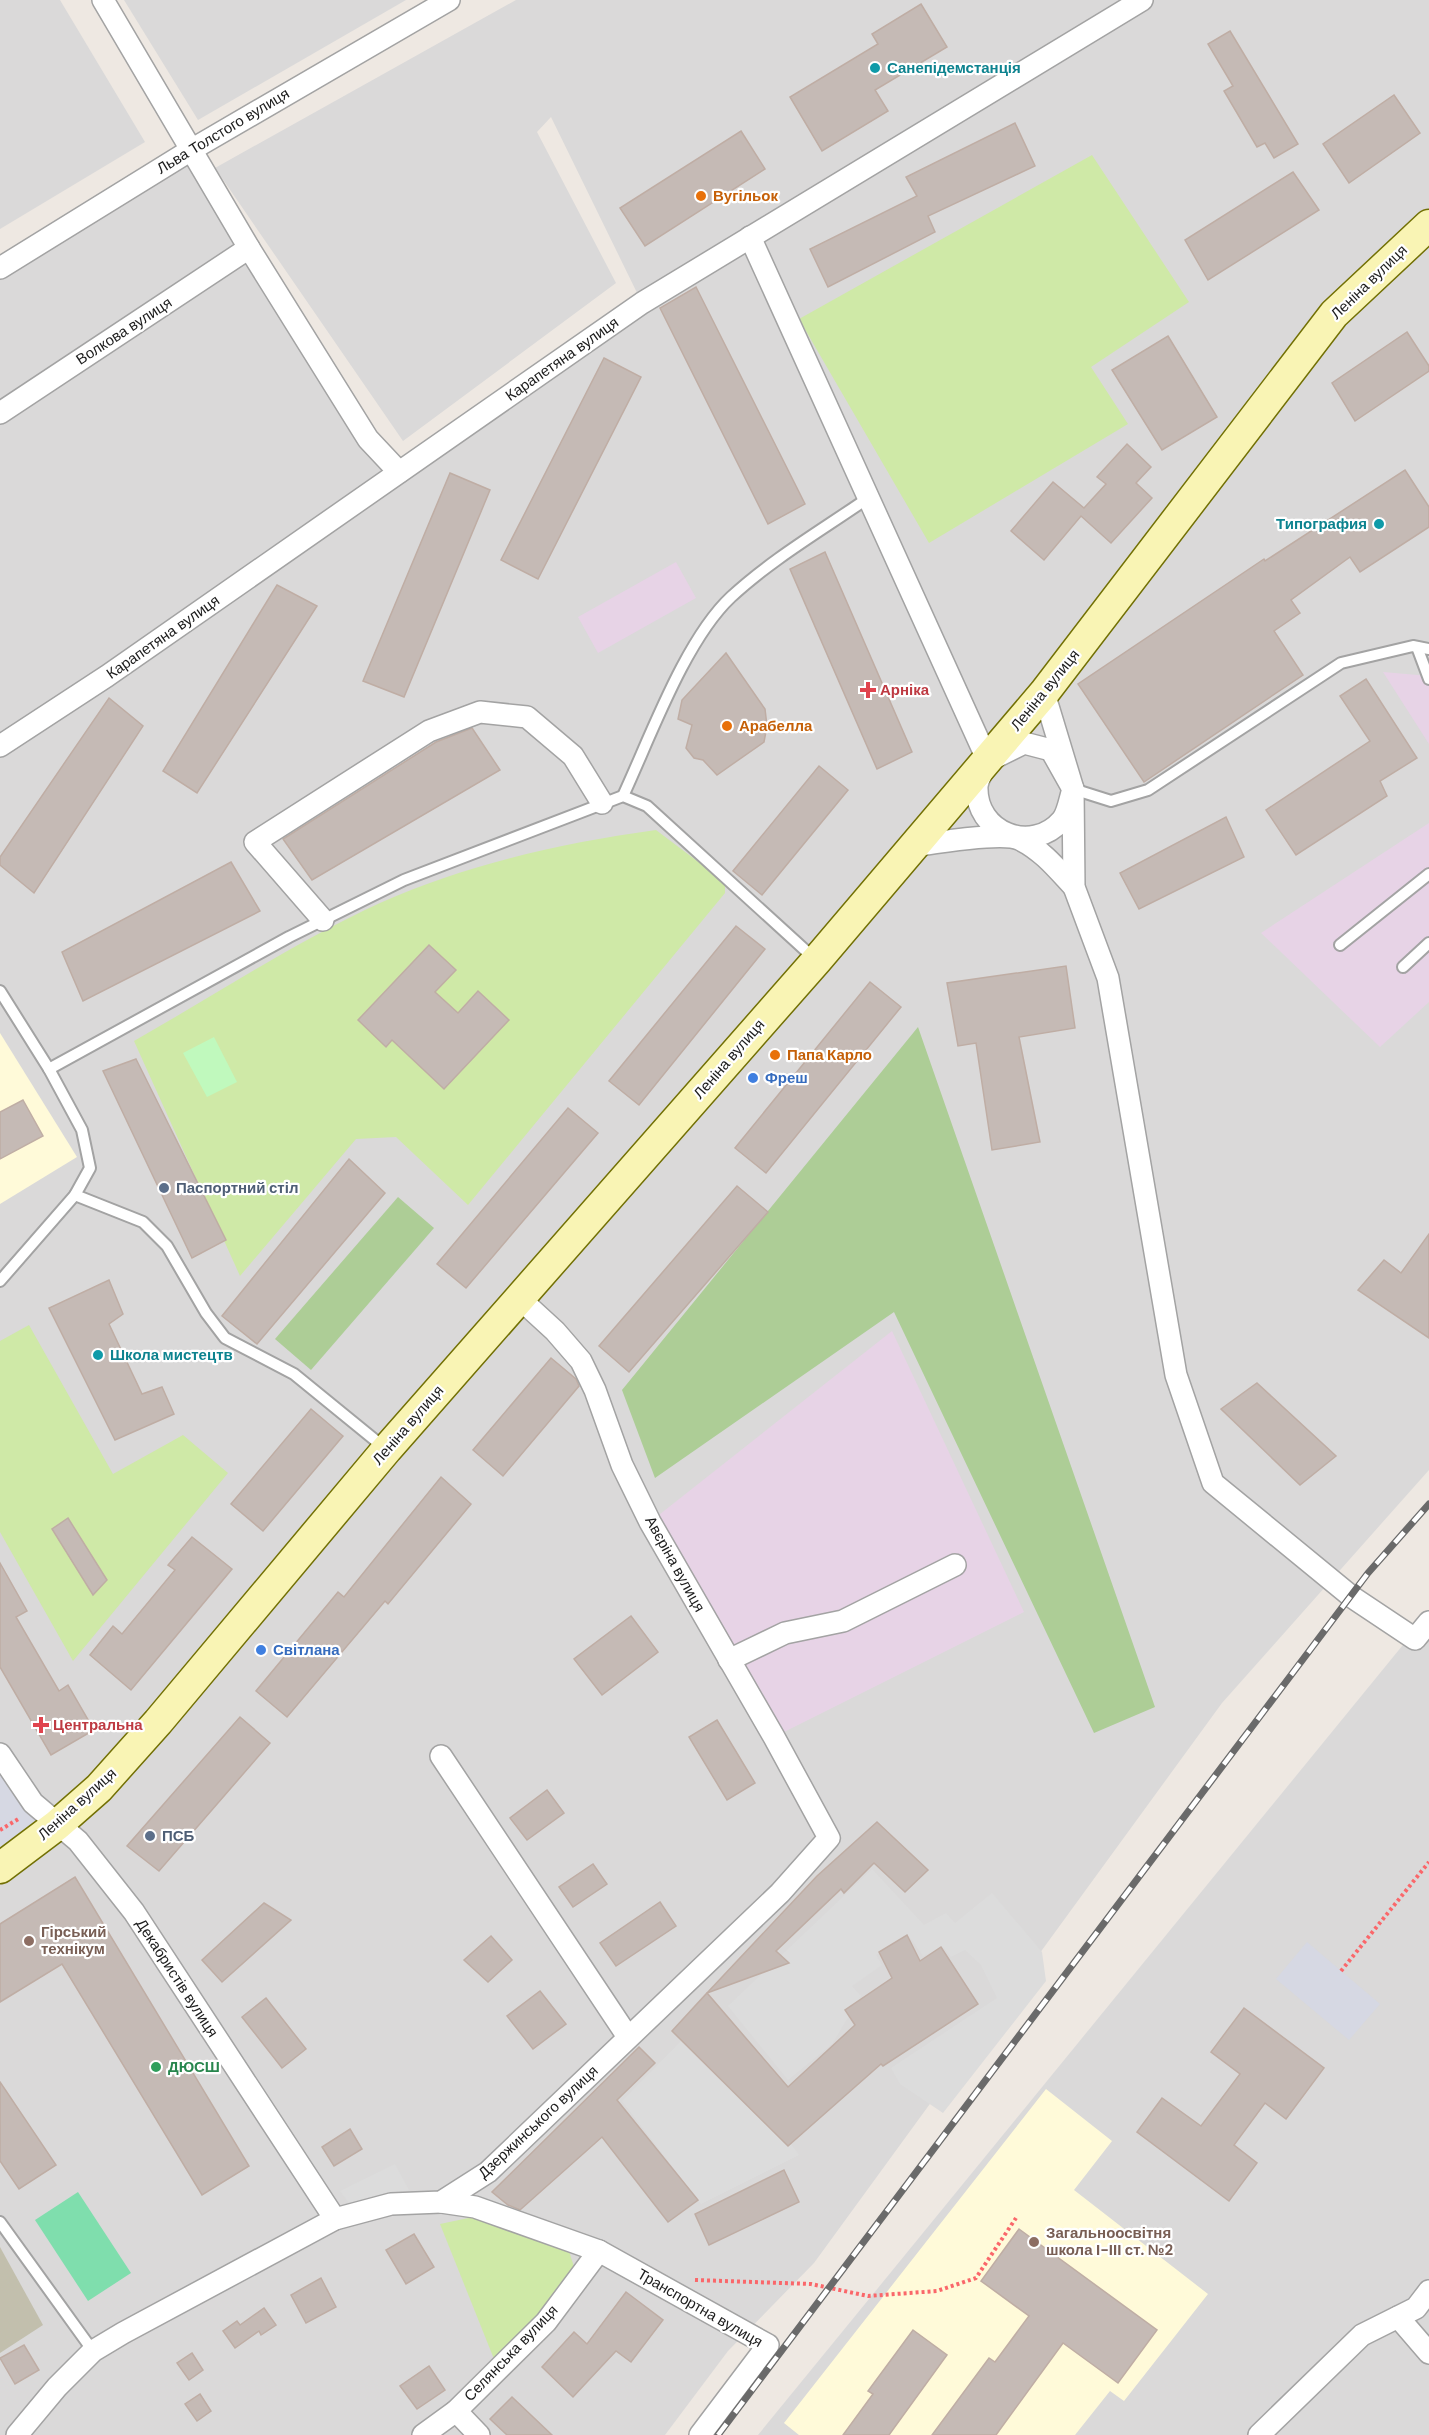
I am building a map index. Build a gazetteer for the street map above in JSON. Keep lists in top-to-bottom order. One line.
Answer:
{"streets":{"main road":["Леніна вулиця"],"street":["Льва Толстого вулиця","Волкова вулиця","Карапетяна вулиця","Авєріна вулиця","Декабристів вулиця","Дзержинського вулиця","Транспортна вулиця","Селянська вулиця"]},"crossings":[["Леніна вулиця","Авєріна вулиця"],["Леніна вулиця","Декабристів вулиця"],["Авєріна вулиця","Дзержинського вулиця"],["Транспортна вулиця","Селянська вулиця"]],"places":{"other":["Санепідемстанція","Вугільок","Типография","Арабелла","Папа Карло","Фреш","Паспортний стіл","Школа мистецтв","Світлана","ПСБ","Гірський технікум","ДЮСШ","Загальноосвітня школа І-ІІІ ст. №2"],"health":["Арніка","Центральна"]}}
